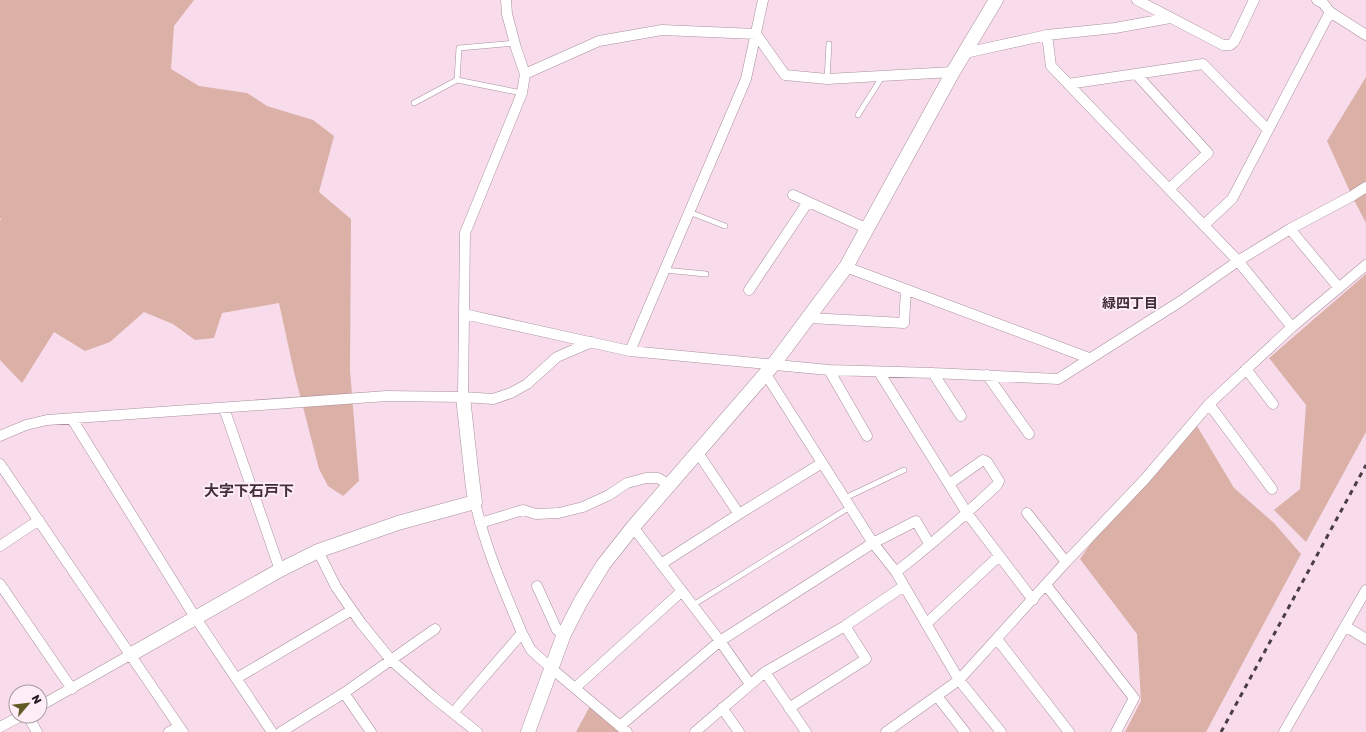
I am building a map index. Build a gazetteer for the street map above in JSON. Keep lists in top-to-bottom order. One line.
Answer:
{"districts":["緑四丁目","大字下石戸下"],"north":"top right"}
